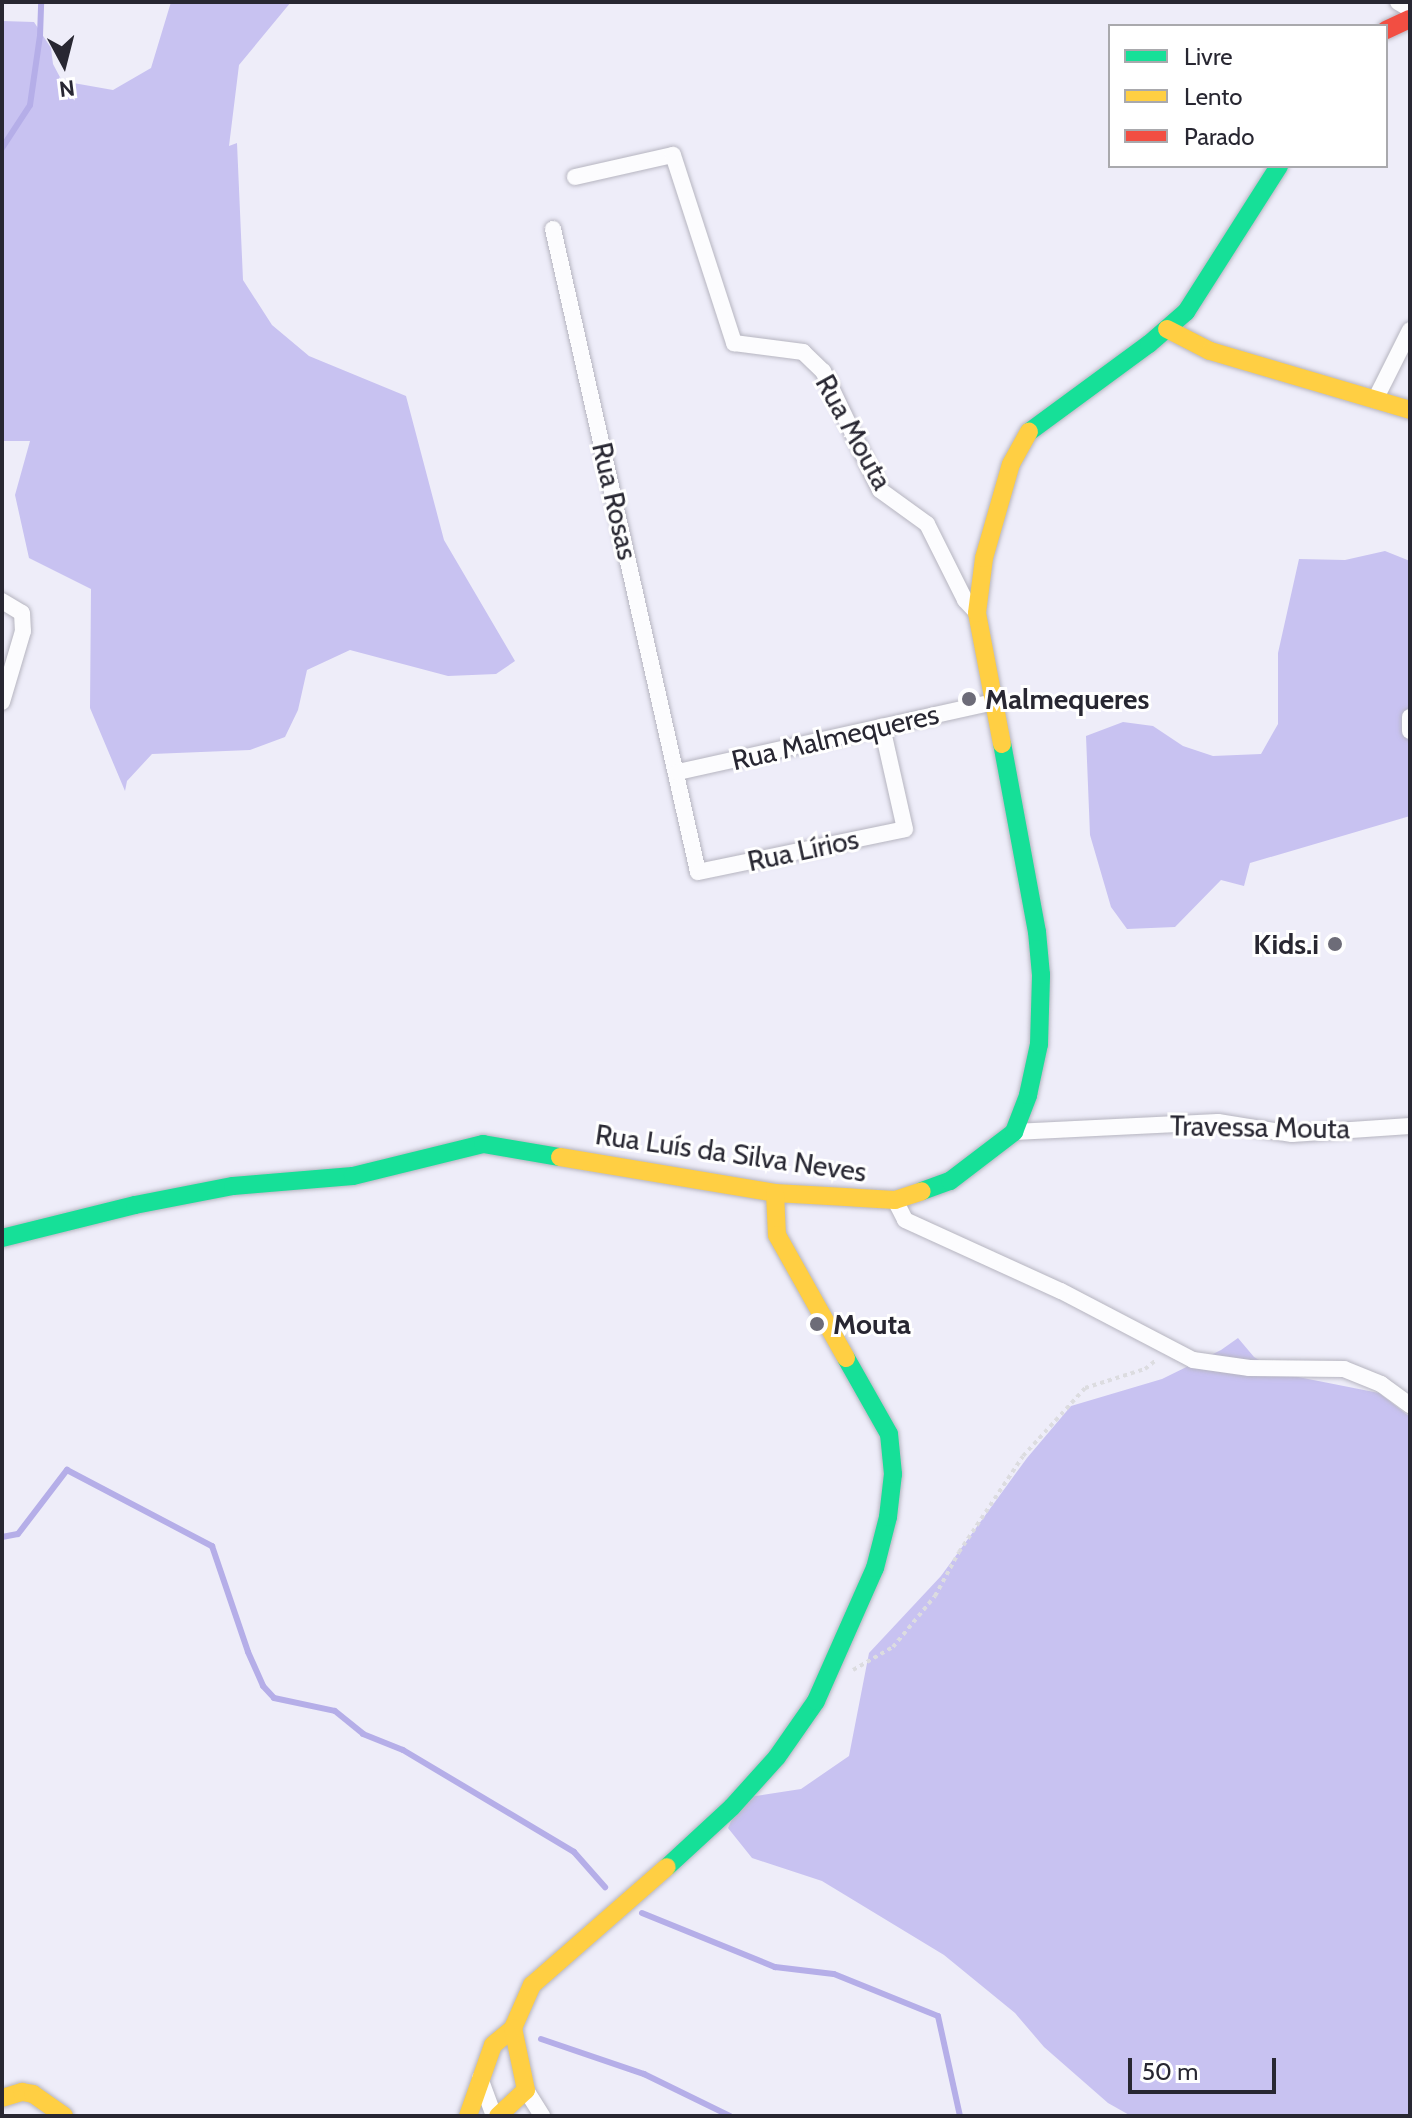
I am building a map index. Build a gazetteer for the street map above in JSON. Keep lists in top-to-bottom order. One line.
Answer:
{"streets":{"street":["Rua Mouta","Rua Rosas","Rua Malmequeres","Rua Lírios","Travessa Mouta","Rua Luís da Silva Neves"]},"crossings":[["Rua Rosas","Rua Malmequeres"],["Rua Rosas","Rua Lírios"],["Rua Malmequeres","Rua Lírios"]],"places":["Malmequeres","Kids.i","Mouta"],"legend":["Livre","Lento","Parado"],"scale_bar":"50 m","north":"bottom"}
